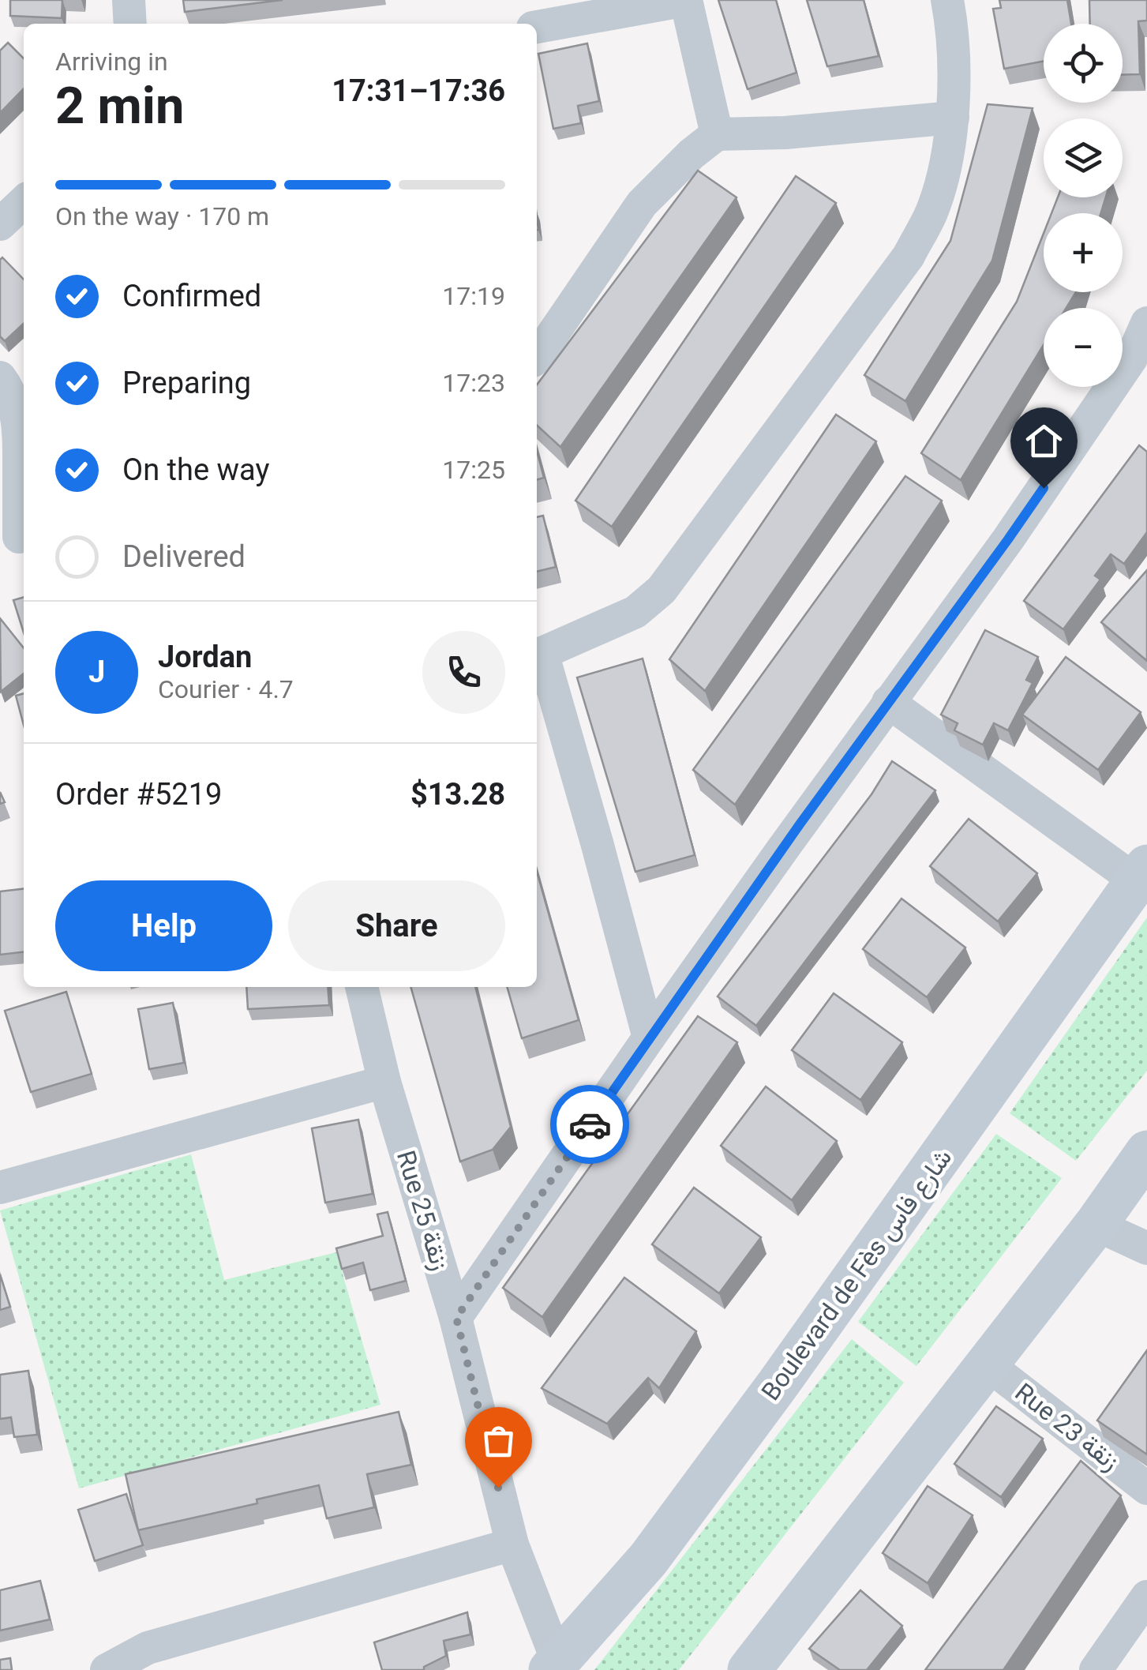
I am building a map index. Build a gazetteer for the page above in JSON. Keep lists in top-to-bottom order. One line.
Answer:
{"streets":{"main road":["Boulevard de Fès شارع فاس"],"street":["Rue 25 زنقة","Rue 23 زنقة"]},"crossings":[["Rue 25 زنقة","Boulevard de Fès شارع فاس"]],"page":{"map_buttons":["+","−"],"heading":["2 min","Arriving in","17:31–17:36"],"panel":["Jordan","Courier · 4.7","Order #5219","$13.28"],"bar":"On the way · 170 m","list":[["Confirmed","17:19"],["Preparing","17:23"],["On the way","17:25"],"Delivered"],"round":"J","buttons":["Help","Share"]}}
